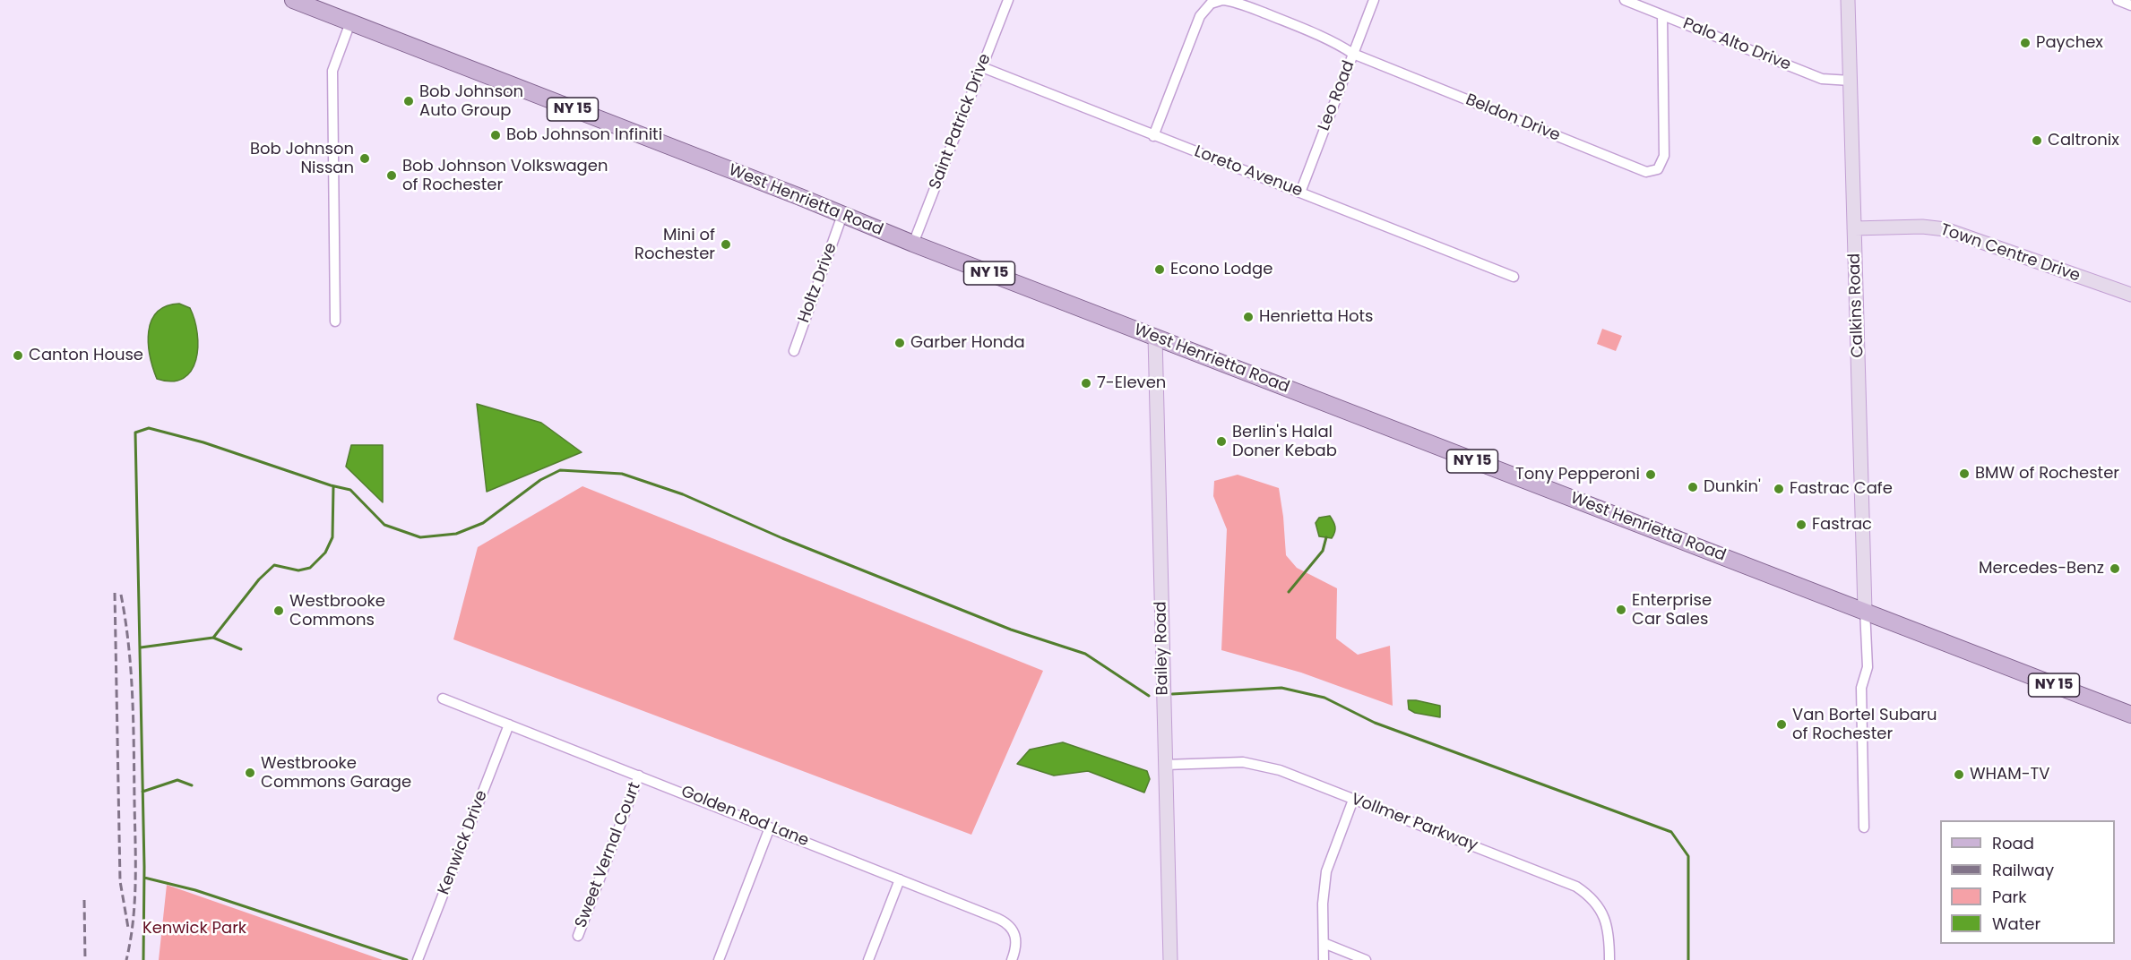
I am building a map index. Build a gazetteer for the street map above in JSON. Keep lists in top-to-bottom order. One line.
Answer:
{"streets":{"main road":["NY 15","West Henrietta Road"],"street":["Palo Alto Drive","Leo Road","Beldon Drive","Saint Patrick Drive","Loreto Avenue","Town Centre Drive","Holtz Drive","Calkins Road","Bailey Road","Golden Rod Lane","Vollmer Parkway","Kenwick Drive","Sweet Vernal Court"]},"crossings":[["Palo Alto Drive","Beldon Drive"],["Palo Alto Drive","Calkins Road"],["Leo Road","Beldon Drive"],["Leo Road","Loreto Avenue"],["Beldon Drive","Loreto Avenue"],["Saint Patrick Drive","Loreto Avenue"],["Saint Patrick Drive","West Henrietta Road"],["West Henrietta Road","Holtz Drive"],["West Henrietta Road","Calkins Road"],["West Henrietta Road","Bailey Road"],["Town Centre Drive","Calkins Road"],["Bailey Road","Vollmer Parkway"],["Golden Rod Lane","Kenwick Drive"],["Golden Rod Lane","Sweet Vernal Court"]],"parks":["Kenwick Park"],"places":["Paychex","Bob Johnson Auto Group","Bob Johnson Infiniti","Caltronix","Bob Johnson Nissan","Bob Johnson Volkswagen of Rochester","Mini of Rochester","Econo Lodge","Henrietta Hots","Garber Honda","Canton House","7-Eleven","Berlin's Halal Doner Kebab","BMW of Rochester","Tony Pepperoni","Dunkin'","Fastrac Cafe","Fastrac","Mercedes-Benz","Enterprise Car Sales","Westbrooke Commons","Van Bortel Subaru of Rochester","Westbrooke Commons Garage","WHAM-TV"],"legend":["Road","Railway","Park","Water"]}
